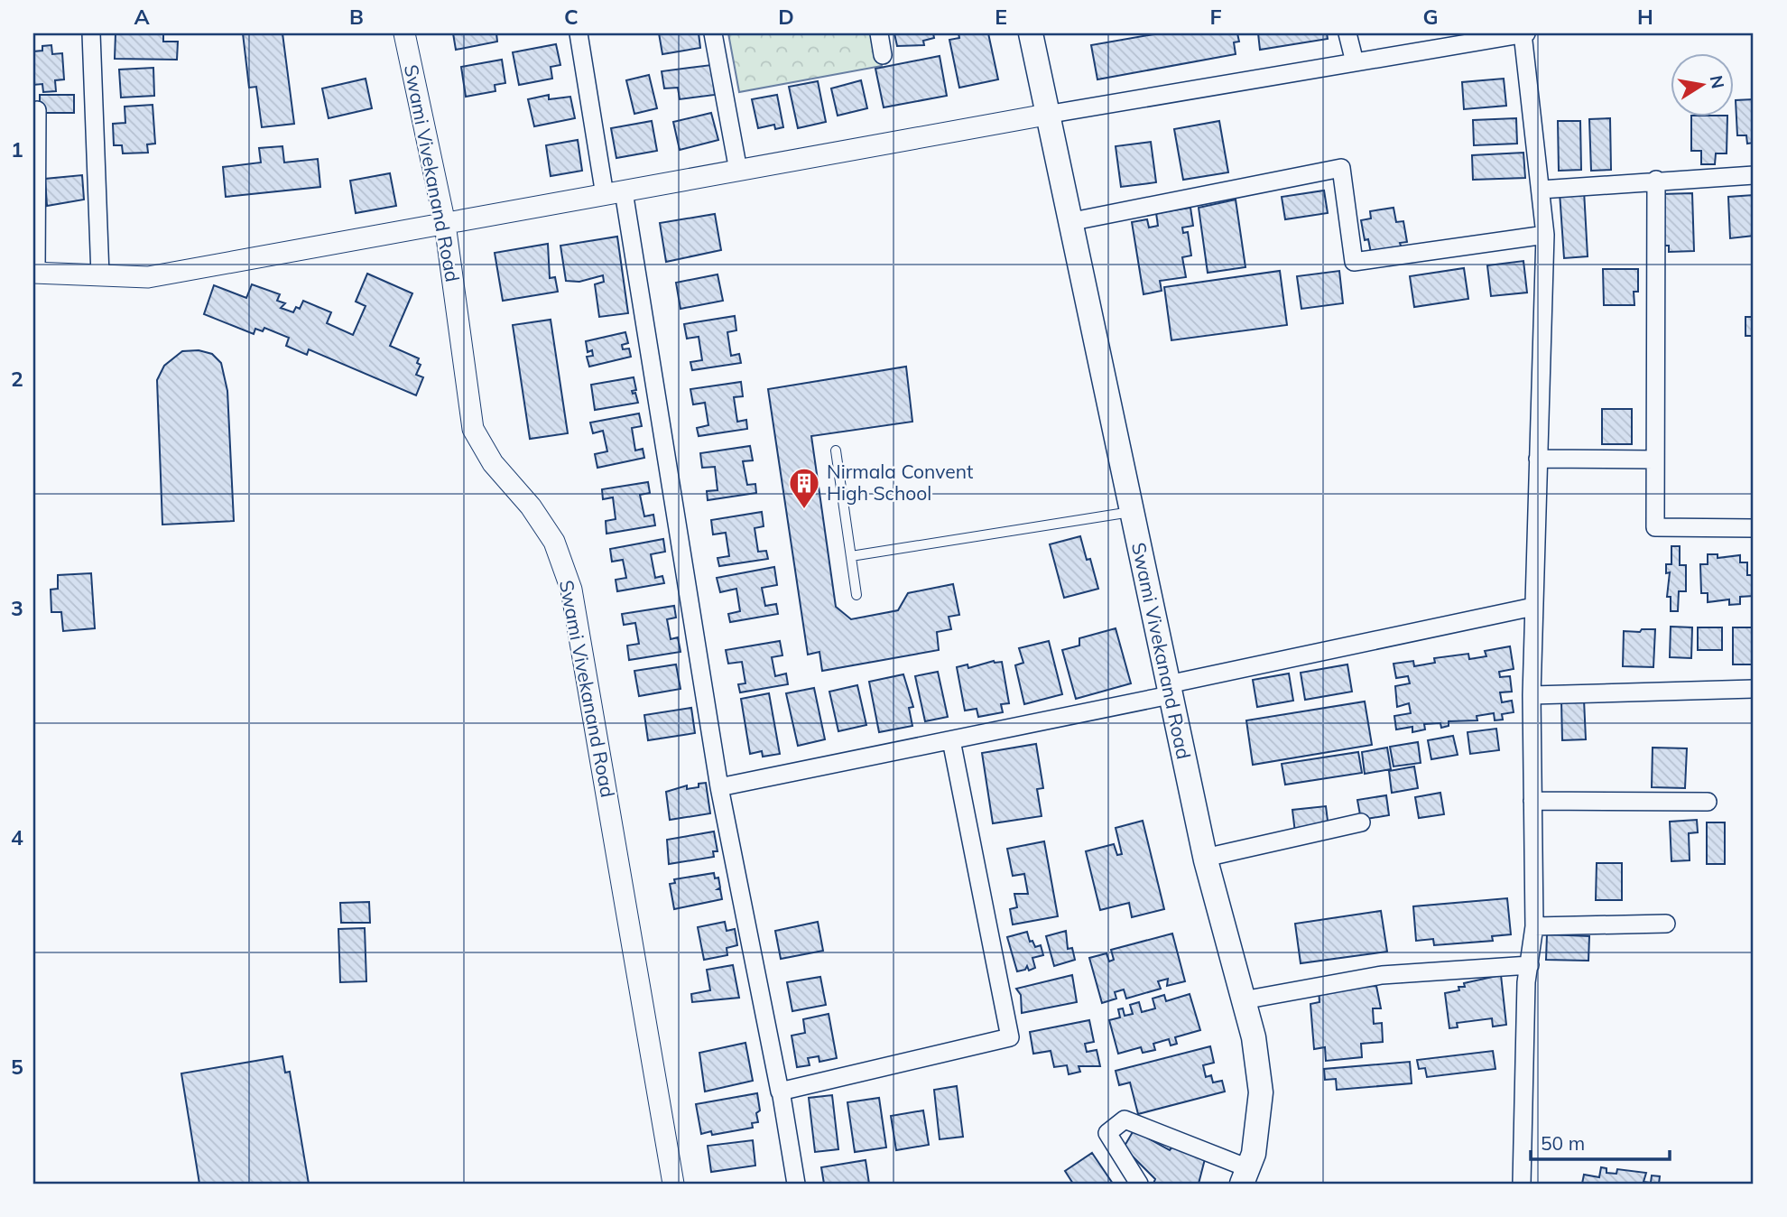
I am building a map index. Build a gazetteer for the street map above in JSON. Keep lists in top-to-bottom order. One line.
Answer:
{"streets":{"main road":["Swami Vivekanand Road"]},"places":{"building":["Nirmala Convent High School"]},"scale_bar":"50 m","north":"right","grid":{"columns":["A","B","C","D","E","F","G","H"],"rows":["1","2","3","4","5"]}}
